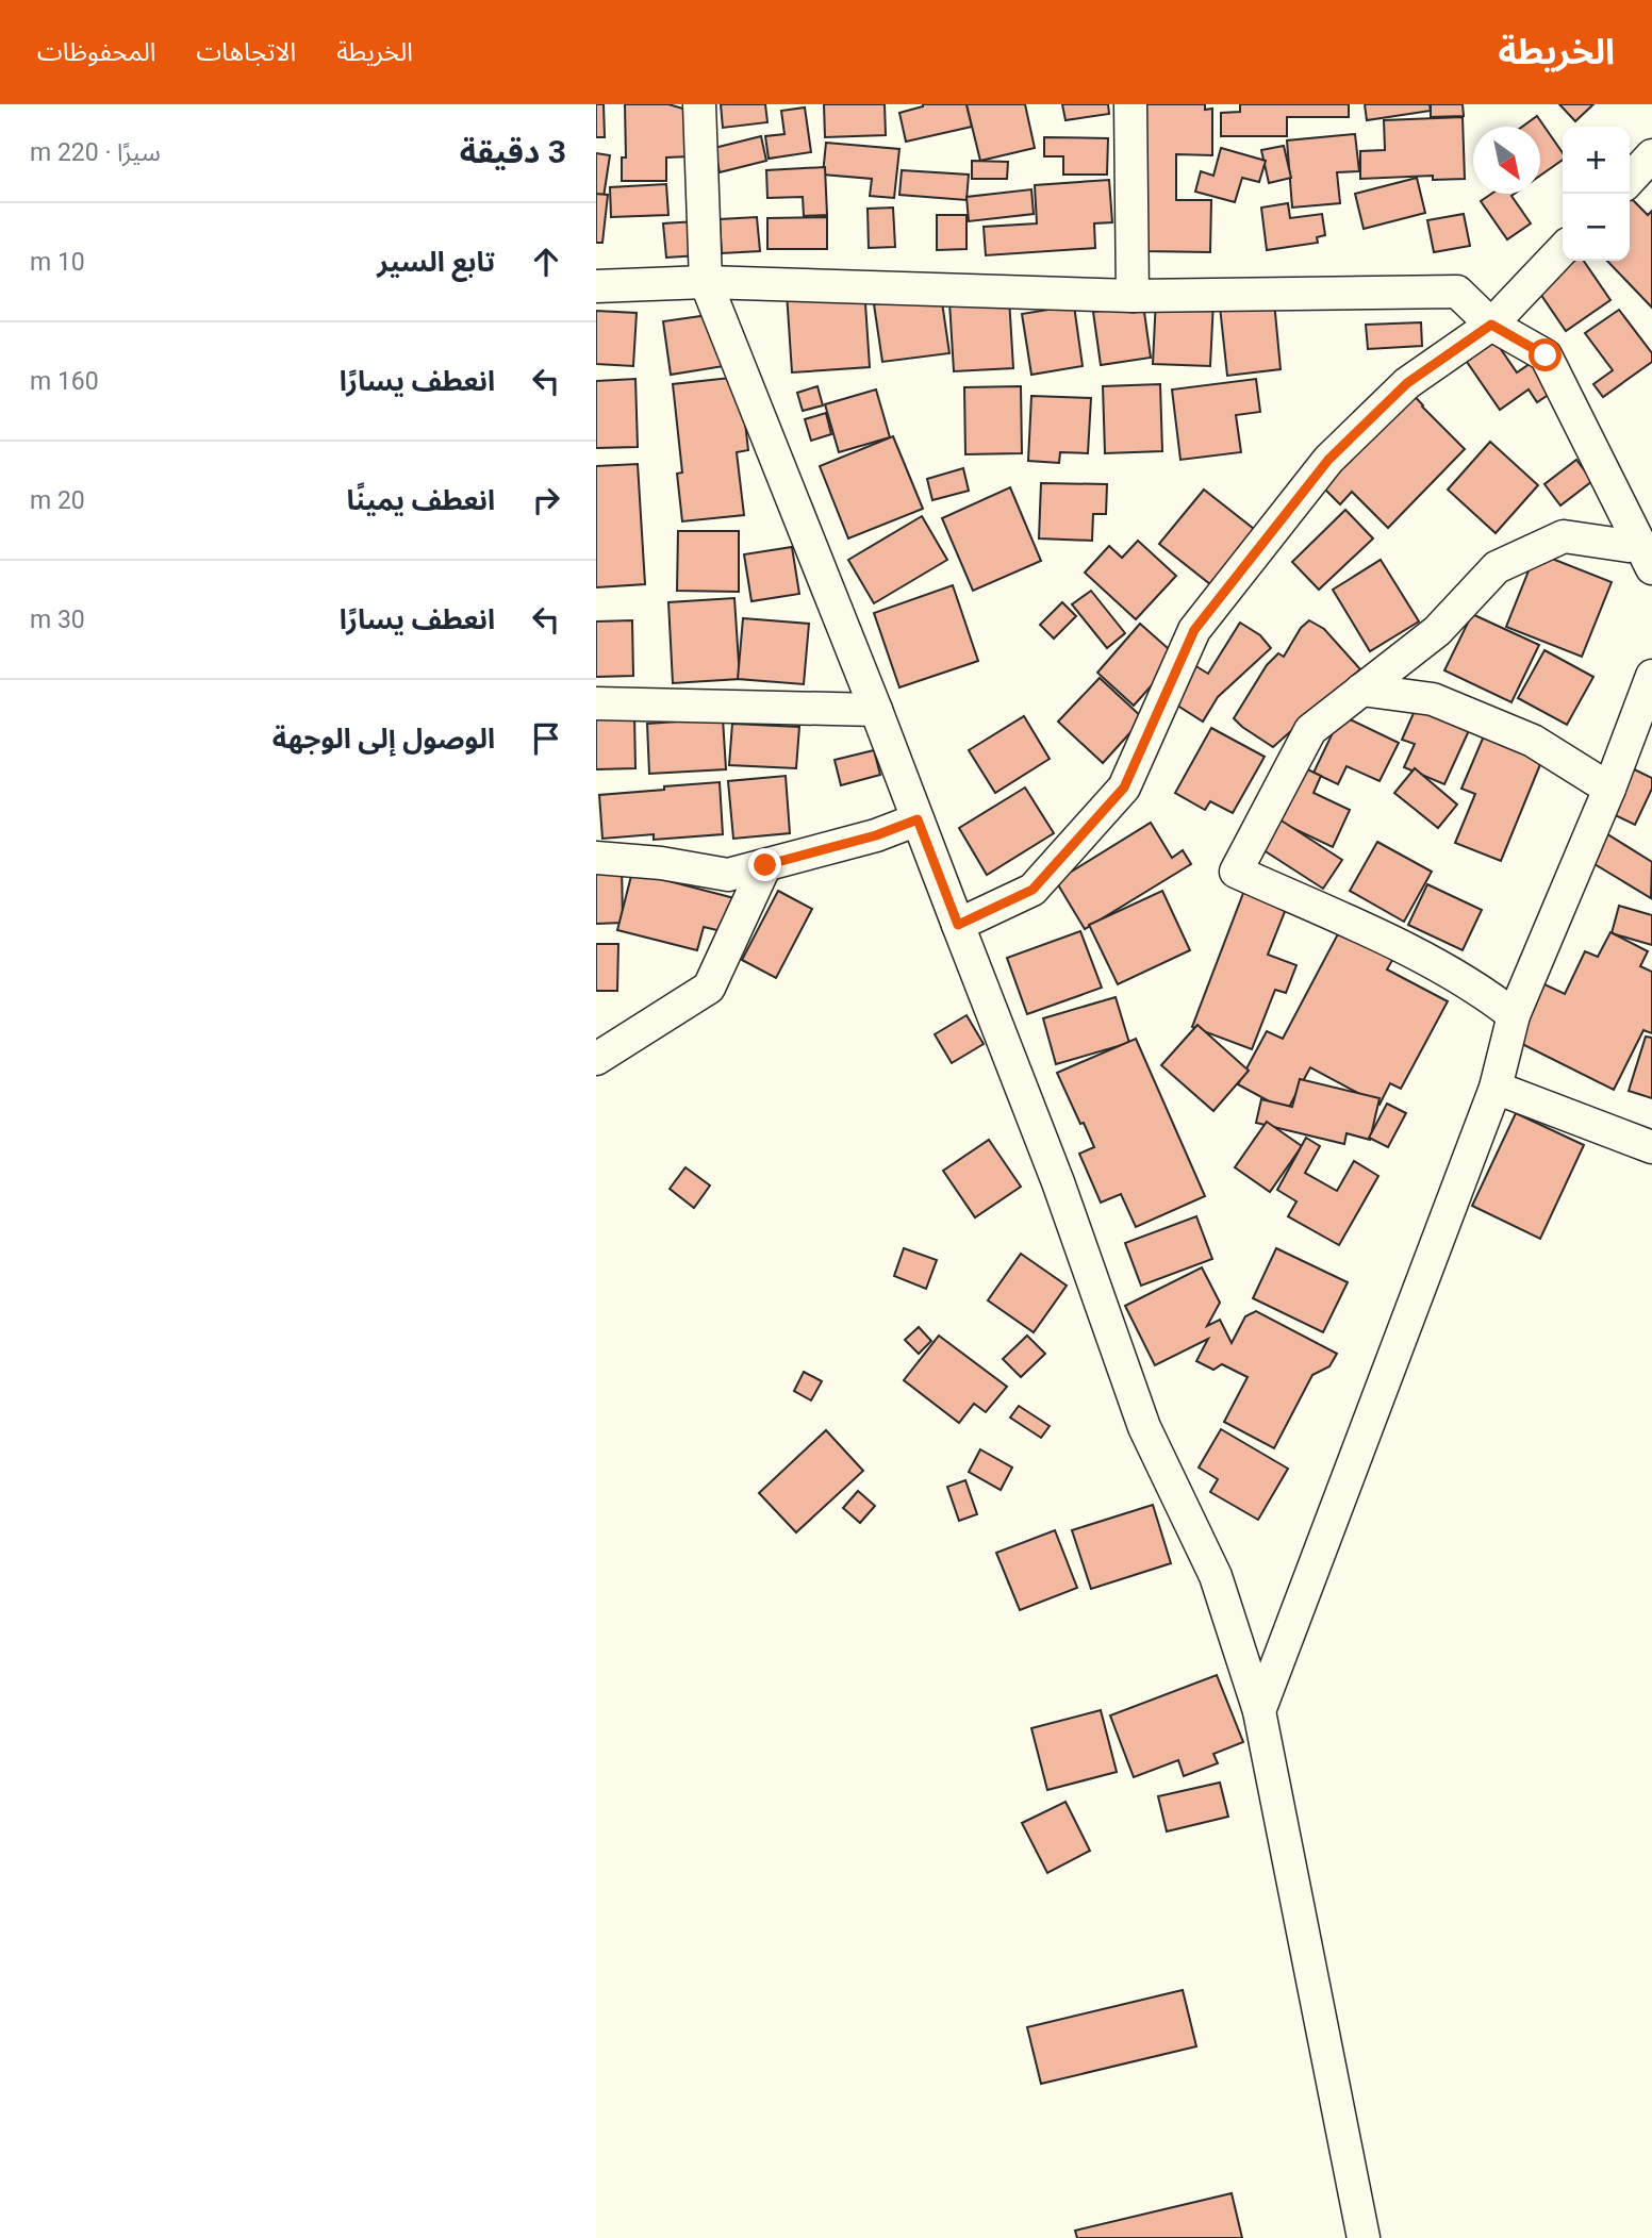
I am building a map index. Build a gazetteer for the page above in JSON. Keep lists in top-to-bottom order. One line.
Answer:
{"north":"bottom right","page":{"header":"الخريطة","nav":["الخريطة","الاتجاهات","المحفوظات"],"heading":["3 دقيقة","سيرًا · 220 m"],"map_buttons":["+","−"],"list":[["تابع السير","10 m"],["انعطف يسارًا","160 m"],["انعطف يمينًا","20 m"],["انعطف يسارًا","30 m"],"الوصول إلى الوجهة"]}}
